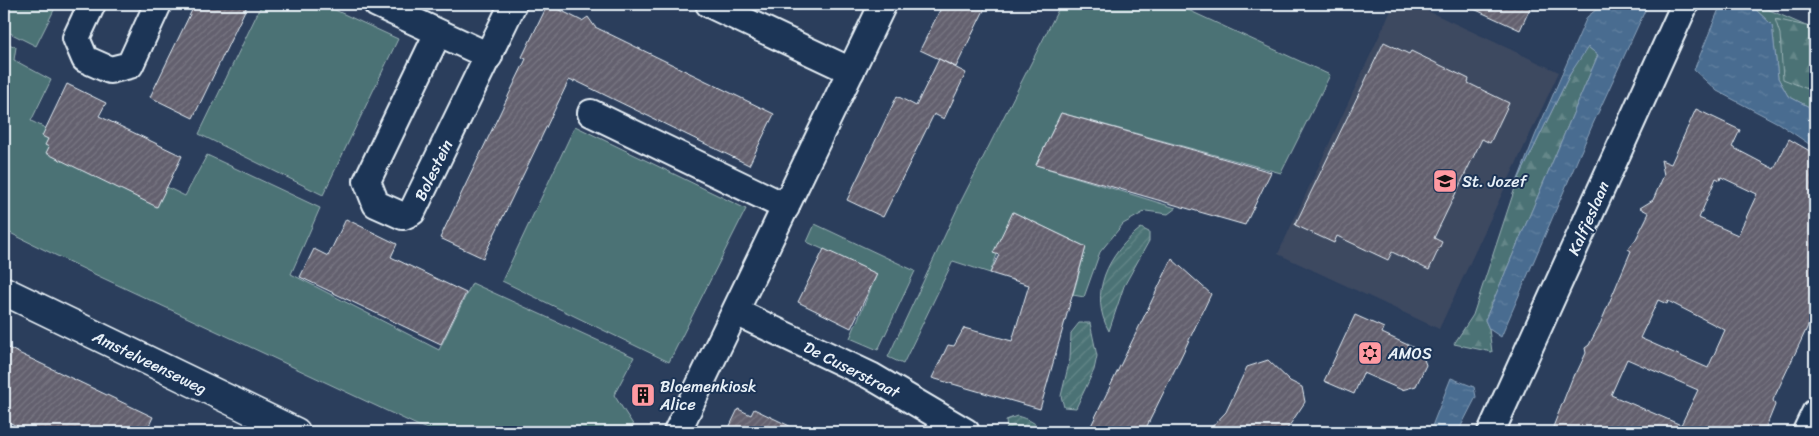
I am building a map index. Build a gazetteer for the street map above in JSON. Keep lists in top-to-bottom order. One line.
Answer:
{"streets":{"main road":["Amstelveenseweg"],"street":["Bolestein","Kalfjeslaan","De Cuserstraat"]},"places":{"school or university":["St. Jozef"],"synagogue":["AMOS"],"building":["Bloemenkiosk Alice"]}}
